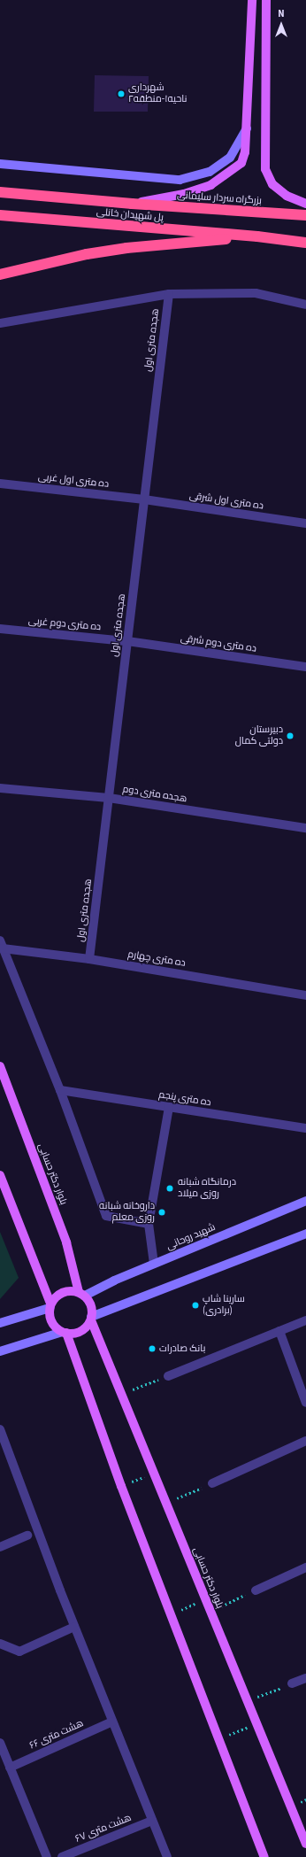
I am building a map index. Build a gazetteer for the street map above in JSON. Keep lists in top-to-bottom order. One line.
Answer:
{"streets":{"highway":["بزرگراه سردار سلیمانی","پل شهیدان خانلی"],"main road":["بلوار دکتر حسابی","شهید روحانی"],"street":["هجده متری اول","ده متری اول غربی","ده متری اول شرقی","ده متری دوم غربی","ده متری دوم شرقی","هجده متری دوم","ده متری چهارم","ده متری پنجم","هشت متری ۶۶","هشت متری ۶۷"]},"crossings":[["بزرگراه سردار سلیمانی","پل شهیدان خانلی"],["هجده متری اول","ده متری اول غربی"],["هجده متری اول","ده متری اول شرقی"],["هجده متری اول","ده متری دوم غربی"],["هجده متری اول","ده متری دوم شرقی"],["هجده متری اول","هجده متری دوم"],["هجده متری اول","ده متری چهارم"],["ده متری اول غربی","ده متری اول شرقی"],["ده متری دوم غربی","ده متری دوم شرقی"],["بلوار دکتر حسابی","شهید روحانی"]],"places":["شهرداری ناحیه۱-منطقه۲","دبیرستان دولتی کمال","درمانگاه شبانه روزی میلاد","داروخانه شبانه روزی معلم","سارینا شاپ (برادری)","بانک صادرات"],"north":"top"}
